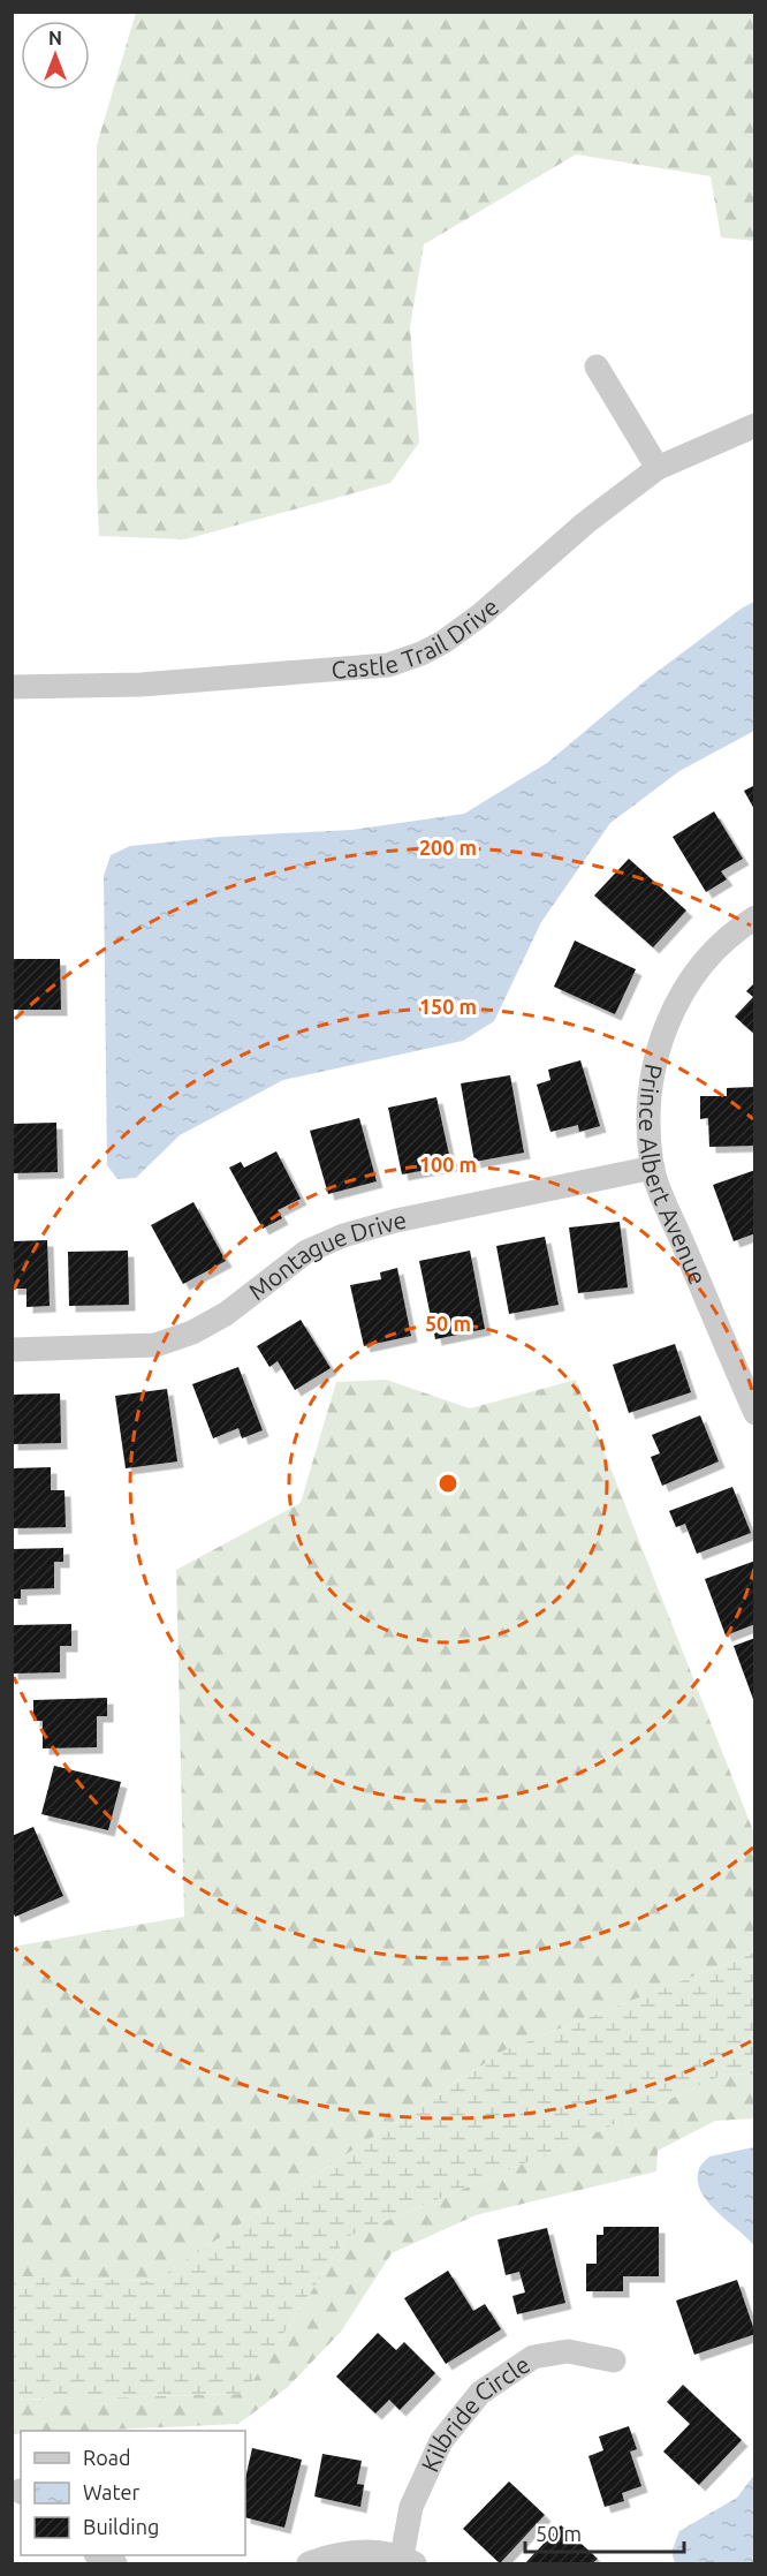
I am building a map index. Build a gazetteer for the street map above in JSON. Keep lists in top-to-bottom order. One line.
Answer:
{"streets":{"street":["Castle Trail Drive","Prince Albert Avenue","Montague Drive","Kilbride Circle"]},"crossings":[["Prince Albert Avenue","Montague Drive"]],"legend":["Road","Water","Building"],"scale_bar":"50 m","north":"top","rings":["200 m","150 m","100 m","50 m"]}
